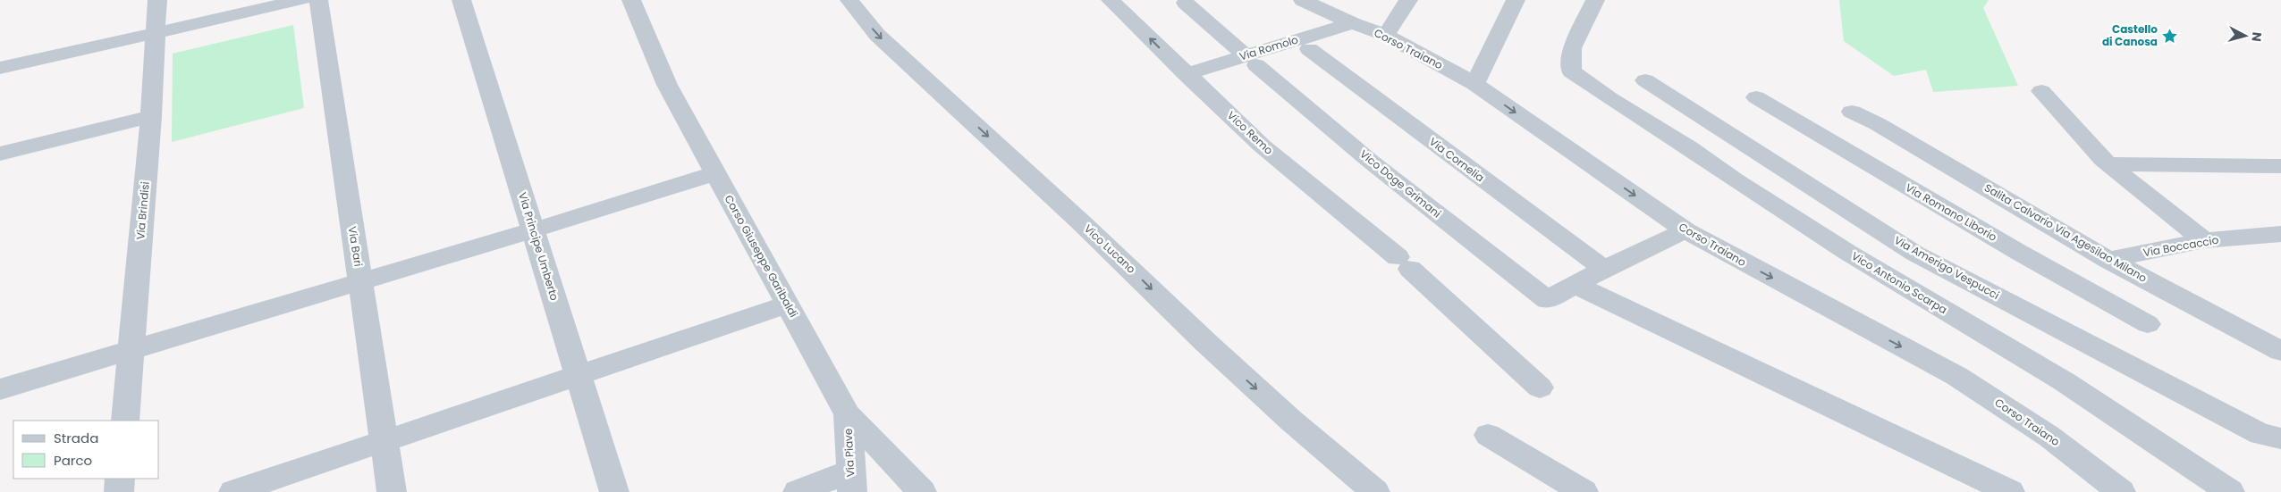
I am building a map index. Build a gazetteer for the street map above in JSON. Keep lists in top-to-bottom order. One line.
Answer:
{"streets":{"street":["Via Romolo","Corso Traiano","Vico Remo","Via Cornelia","Vico Doge Grimani","Via Brindisi","Via Romano Liborio","Salita Calvario Via Agesilao Milano","Via Bari","Via Principe Umberto","Via Boccaccio","Vico Lucano","Corso Giuseppe Garibaldi","Via Amerigo Vespucci","Vico Antonio Scarpa","Via Piave"]},"crossings":[["Via Romolo","Corso Traiano"],["Via Romolo","Vico Remo"],["Salita Calvario Via Agesilao Milano","Via Boccaccio"],["Corso Giuseppe Garibaldi","Via Piave"]],"one_way":["Vico Lucano"],"places":{"place":["Castello di Canosa"]},"legend":["Strada","Parco"],"north":"right"}
